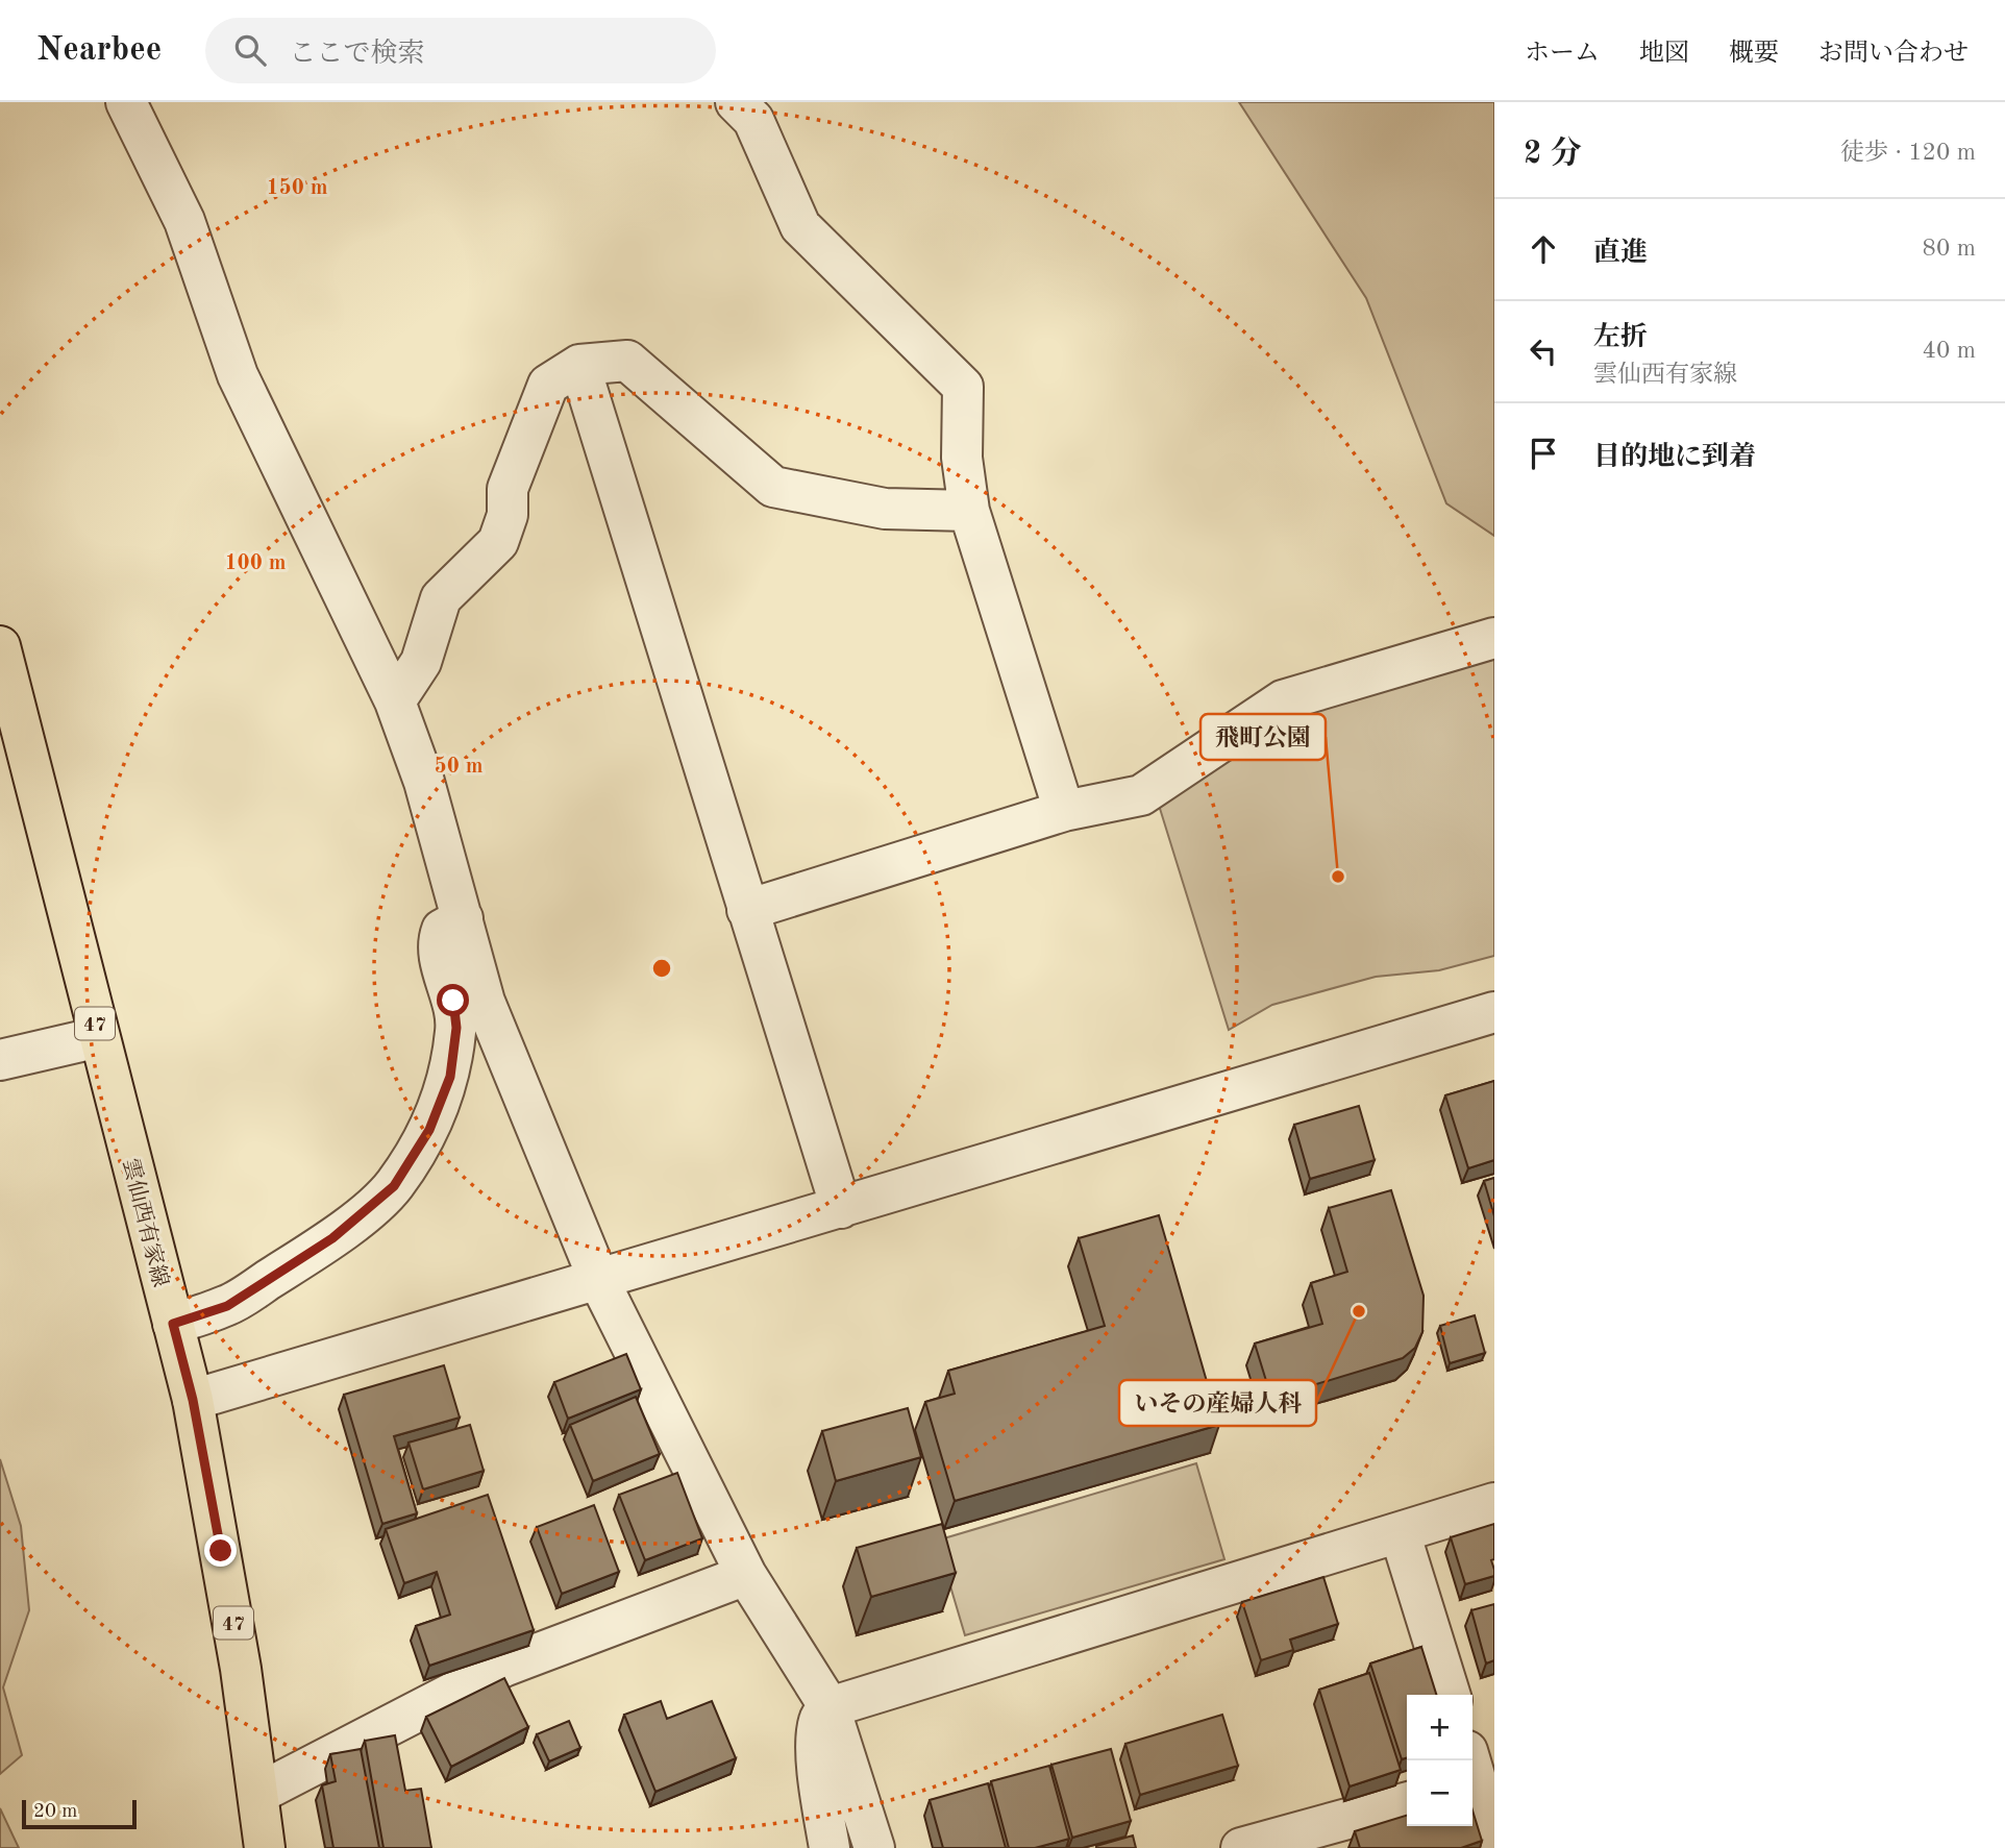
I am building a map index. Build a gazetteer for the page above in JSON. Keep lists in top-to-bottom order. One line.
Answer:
{"streets":{"main road":["47","雲仙西有家線"]},"places":["飛町公園","いその産婦人科"],"scale_bar":"20 m","page":{"header":"Nearbee","search":"ここで検索","nav":["ホーム","地図","概要","お問い合わせ"],"heading":["2 分","徒歩 · 120 m"],"list":[["直進","80 m"],["左折","雲仙西有家線","40 m"],"目的地に到着"],"map_buttons":["+","−"],"scale":"20 m"},"rings":["150 m","100 m","50 m"]}
